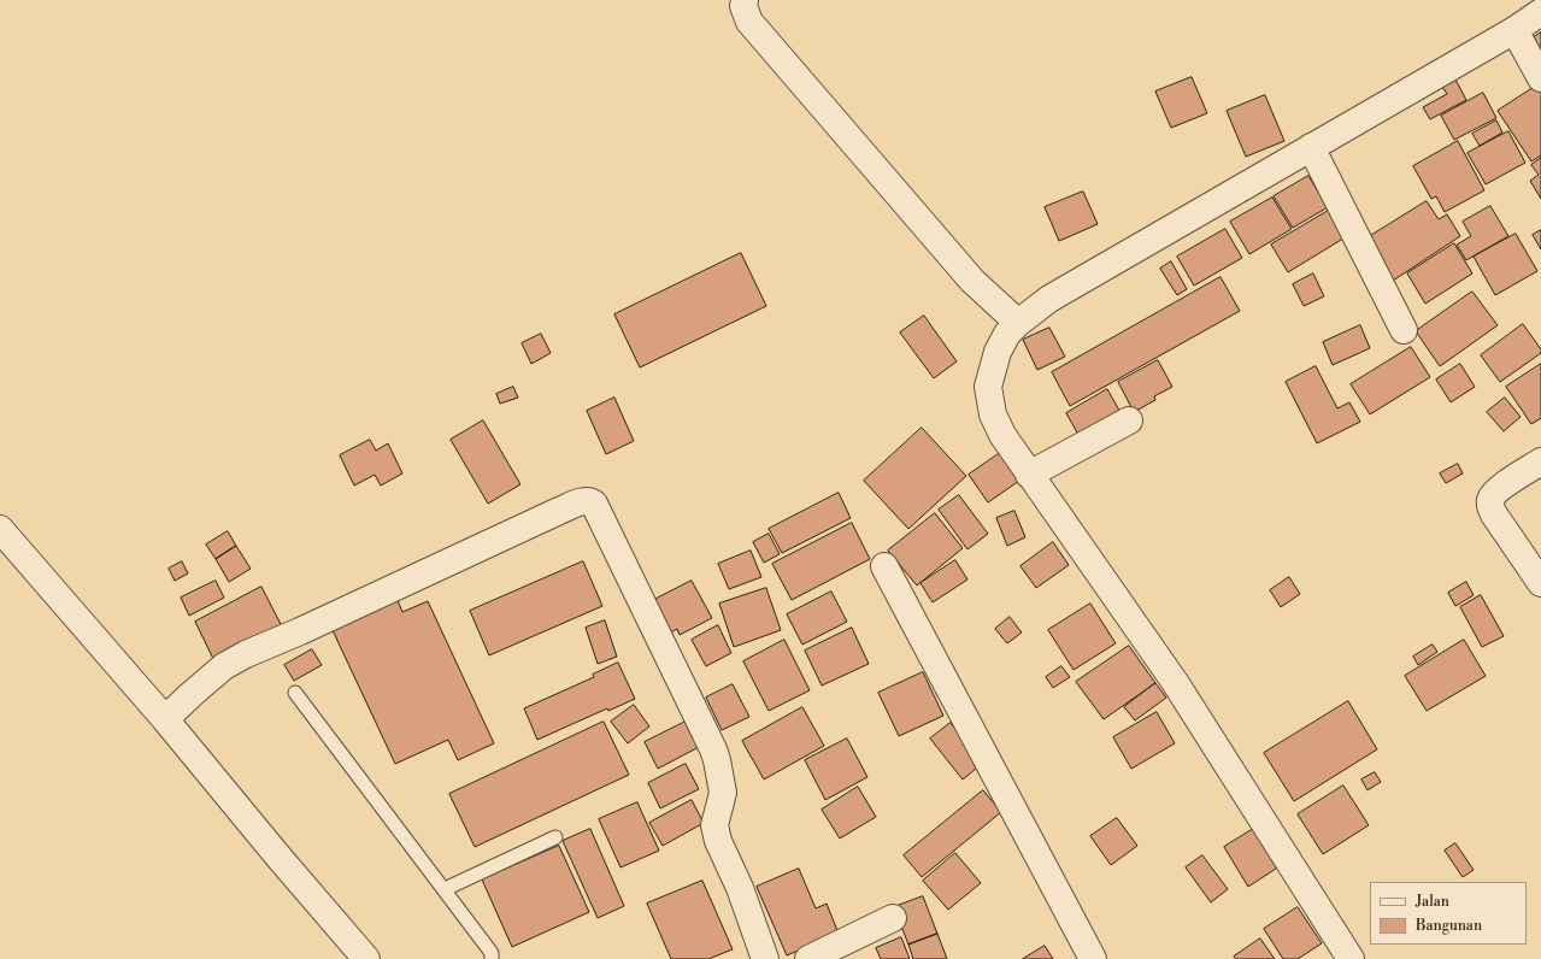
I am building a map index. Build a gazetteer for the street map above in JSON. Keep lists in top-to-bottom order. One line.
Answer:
{"legend":["Jalan","Bangunan"]}
